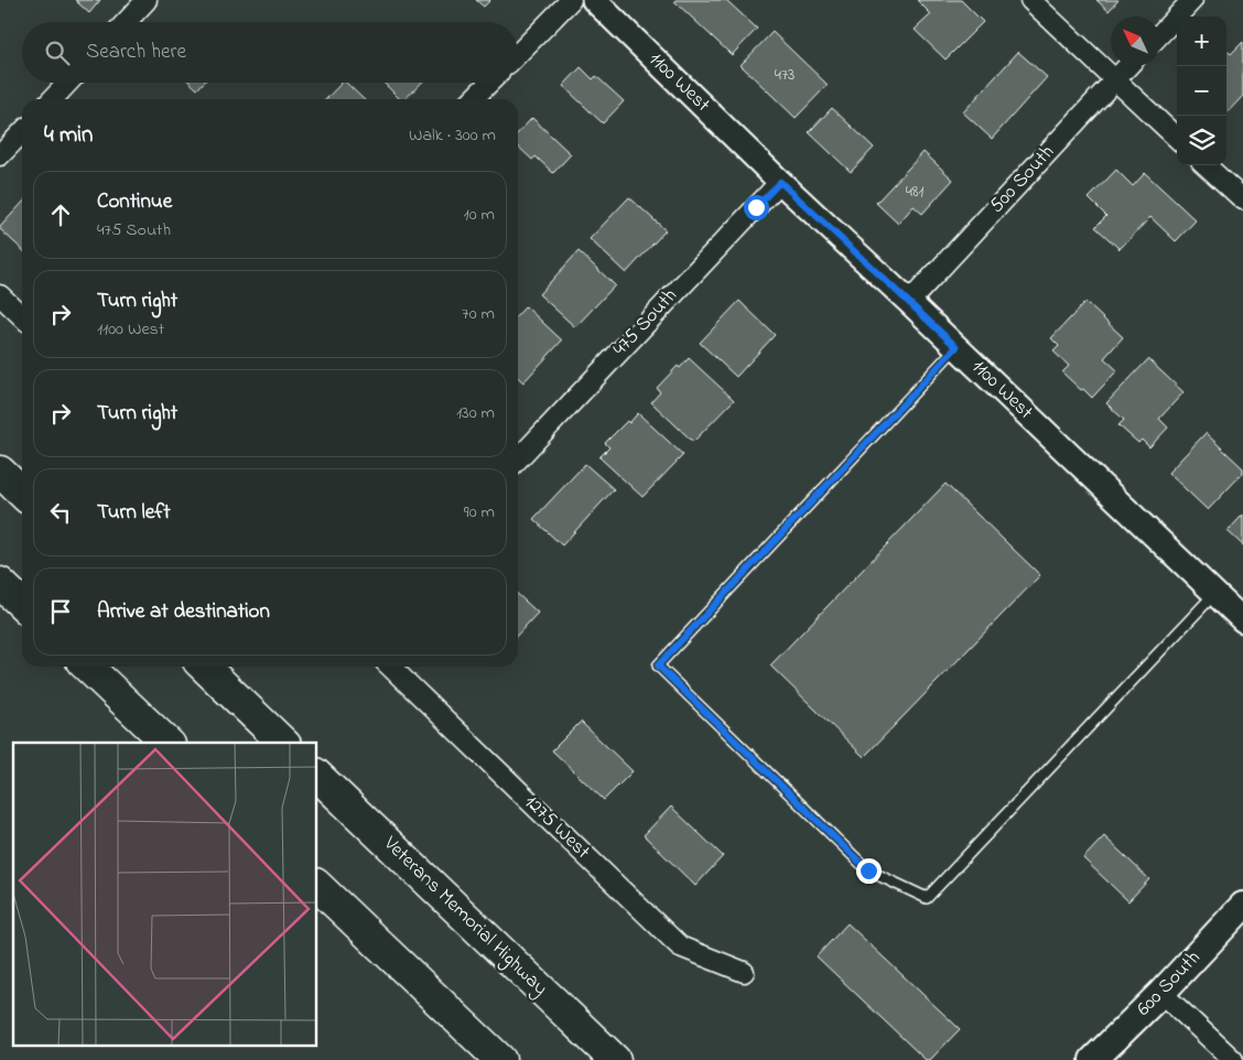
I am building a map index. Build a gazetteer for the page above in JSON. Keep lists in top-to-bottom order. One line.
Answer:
{"streets":{"highway":["Veterans Memorial Highway"],"main road":["600 South"],"street":["1100 West","500 South","475 South","1275 West"]},"crossings":[["1100 West","500 South"],["1100 West","475 South"]],"house_numbers":["473","481"],"north":"top left","page":{"map_buttons":["+","−"],"search":"Search here","heading":["4 min","Walk · 300 m"],"list":[["Continue","475 South","10 m"],["Turn right","1100 West","70 m"],["Turn right","130 m"],["Turn left","90 m"],"Arrive at destination"]}}
